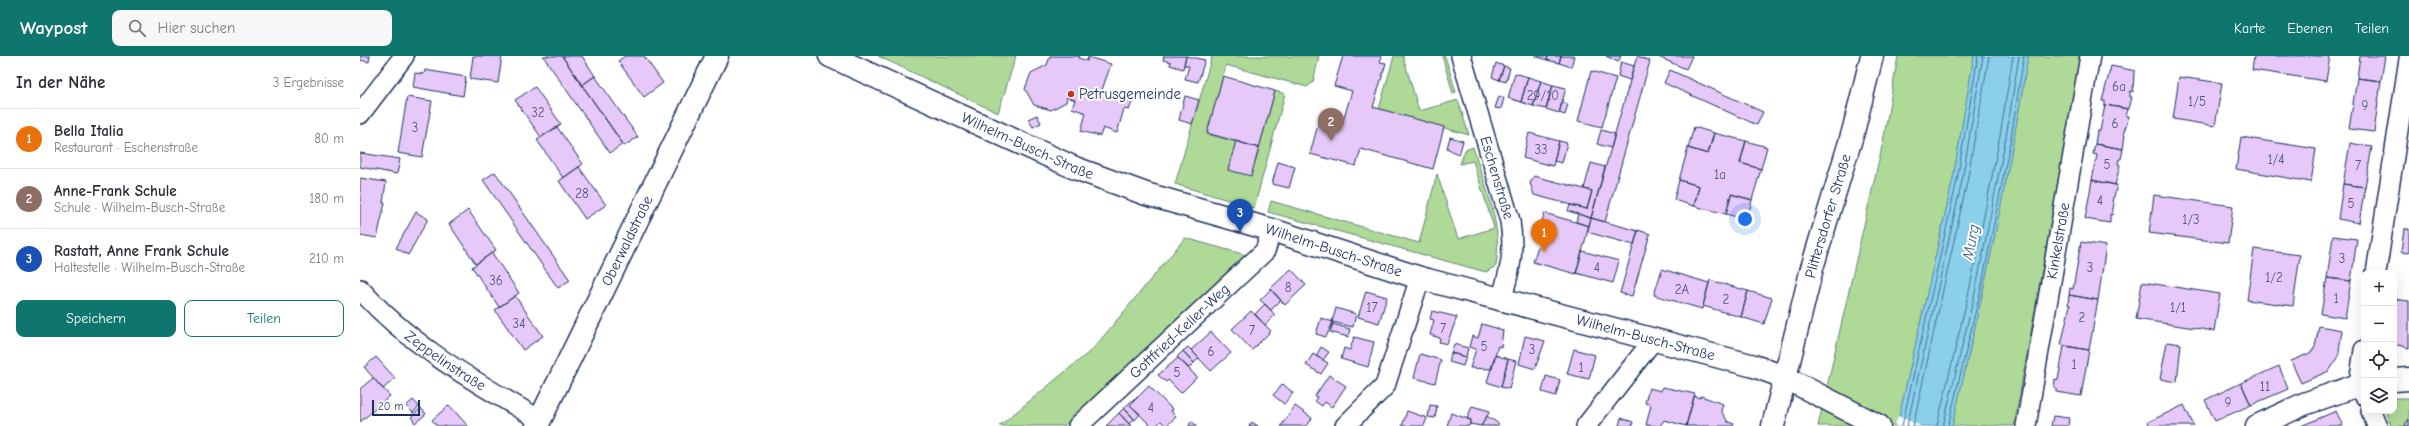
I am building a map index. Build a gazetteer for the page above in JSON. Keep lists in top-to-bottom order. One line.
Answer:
{"streets":{"main road":["Wilhelm-Busch-Straße","Plittersdorfer Straße","Oberwaldstraße"],"street":["Eschenstraße","Kinkelstraße","Gottfried-Keller-Weg","Zeppelinstraße"]},"crossings":[["Wilhelm-Busch-Straße","Eschenstraße"],["Wilhelm-Busch-Straße","Plittersdorfer Straße"],["Wilhelm-Busch-Straße","Gottfried-Keller-Weg"],["Oberwaldstraße","Zeppelinstraße"]],"water":["Murg"],"places":["Petrusgemeinde"],"house_numbers":["6a","29/10","1/5","9","32","6","3","33","1/4","5","7","1a","28","4","5","1/3","3","4","3","1/2","36","8","2A","1","2","17","1/1","2","34","7","7","5","3","6","1","1","5","11","9","4"],"scale_bar":"20 m","page":{"header":"Waypost","search":"Hier suchen","nav":["Karte","Ebenen","Teilen"],"heading":["In der Nähe","3 Ergebnisse"],"list":[{"mark":"1","name":"Bella Italia","note":"Restaurant · Eschenstraße","value":"80 m"},{"mark":"2","name":"Anne-Frank Schule","note":"Schule · Wilhelm-Busch-Straße","value":"180 m"},{"mark":"3","name":"Rastatt, Anne Frank Schule","note":"Haltestelle · Wilhelm-Busch-Straße","value":"210 m"}],"pins":["2","3","1"],"map_buttons":["+","−"],"buttons":["Speichern","Teilen"],"scale":"20 m"}}
